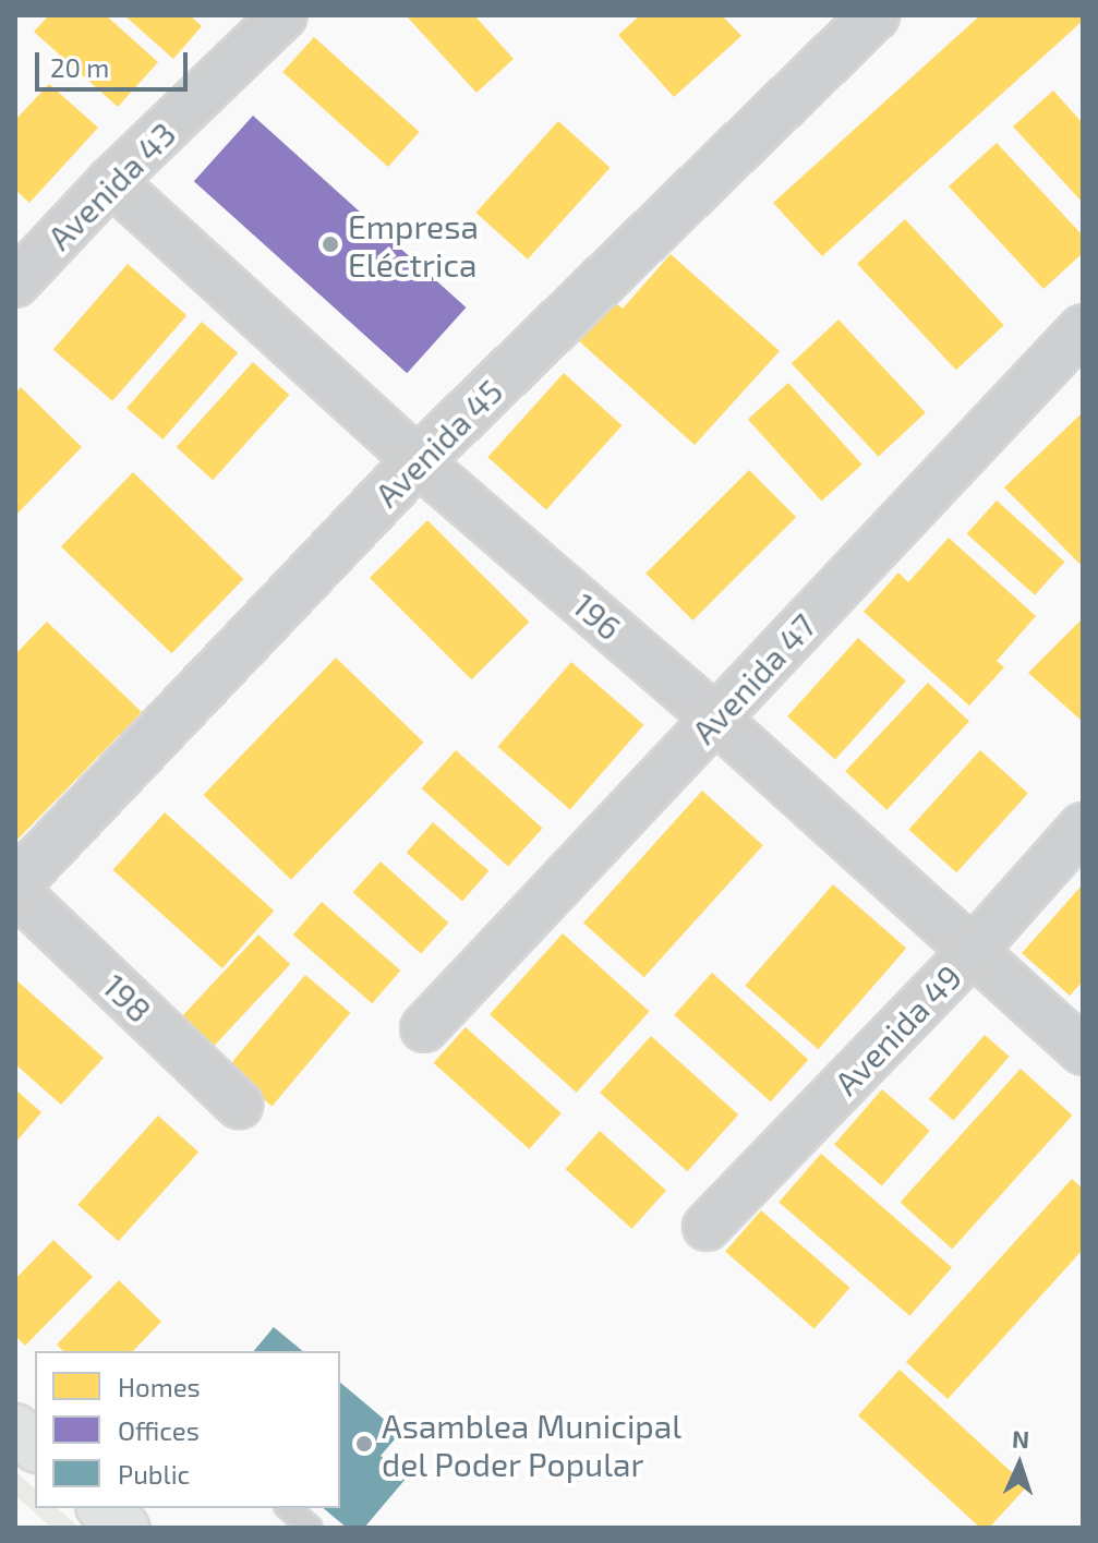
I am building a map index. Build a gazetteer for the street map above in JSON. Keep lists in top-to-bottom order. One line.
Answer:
{"streets":{"street":["Avenida 43","Avenida 45","196","Avenida 47","198","Avenida 49"]},"crossings":[["Avenida 43","196"],["Avenida 45","196"],["196","Avenida 47"],["196","Avenida 49"]],"places":["Empresa Eléctrica","Asamblea Municipal del Poder Popular"],"legend":["Homes","Offices","Public"],"scale_bar":"20 m","north":"top"}
